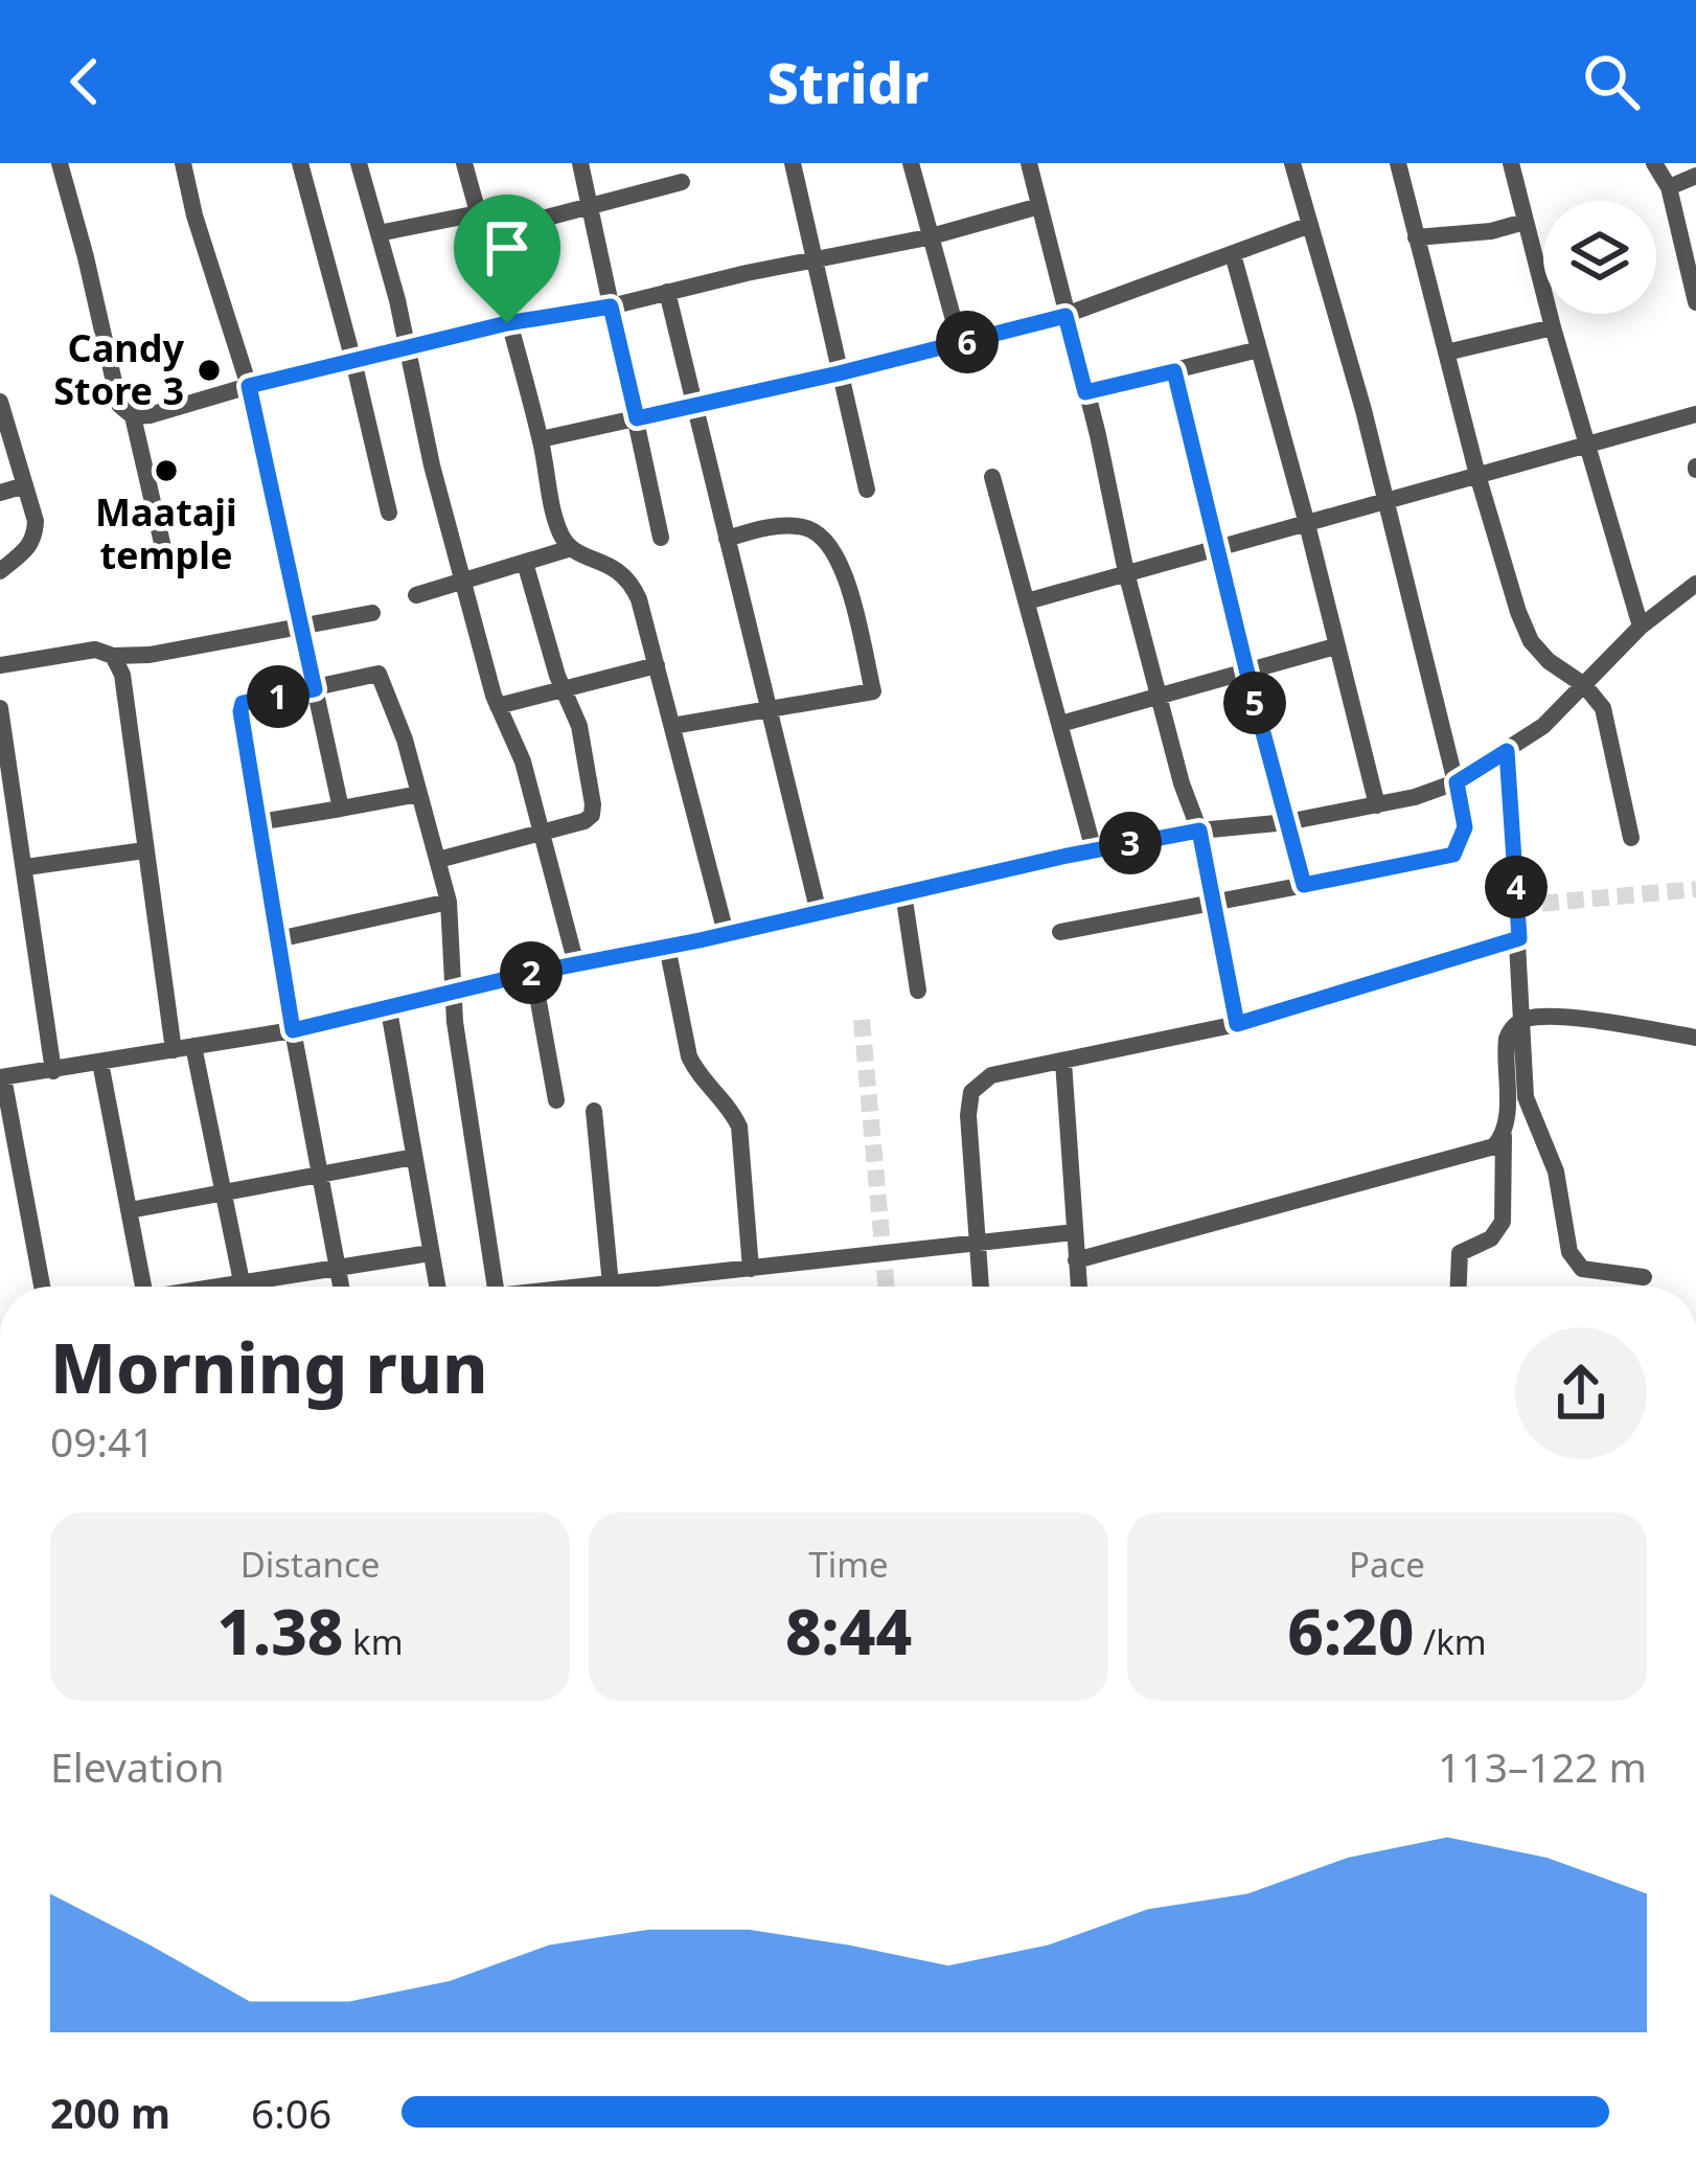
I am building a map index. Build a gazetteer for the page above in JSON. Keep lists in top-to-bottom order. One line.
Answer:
{"places":["Candy Store 3","Maataji temple"],"page":{"header":"Stridr","pins":["6","1","5","3","4","2"],"heading":["Morning run","09:41"],"stats":[["Distance","1.38 km"],["Time","8:44"],["Pace","6:20 /km"]],"chart":["Elevation","113–122 m"],"list":[{"name":"200 m","note":"6:06"}]}}
